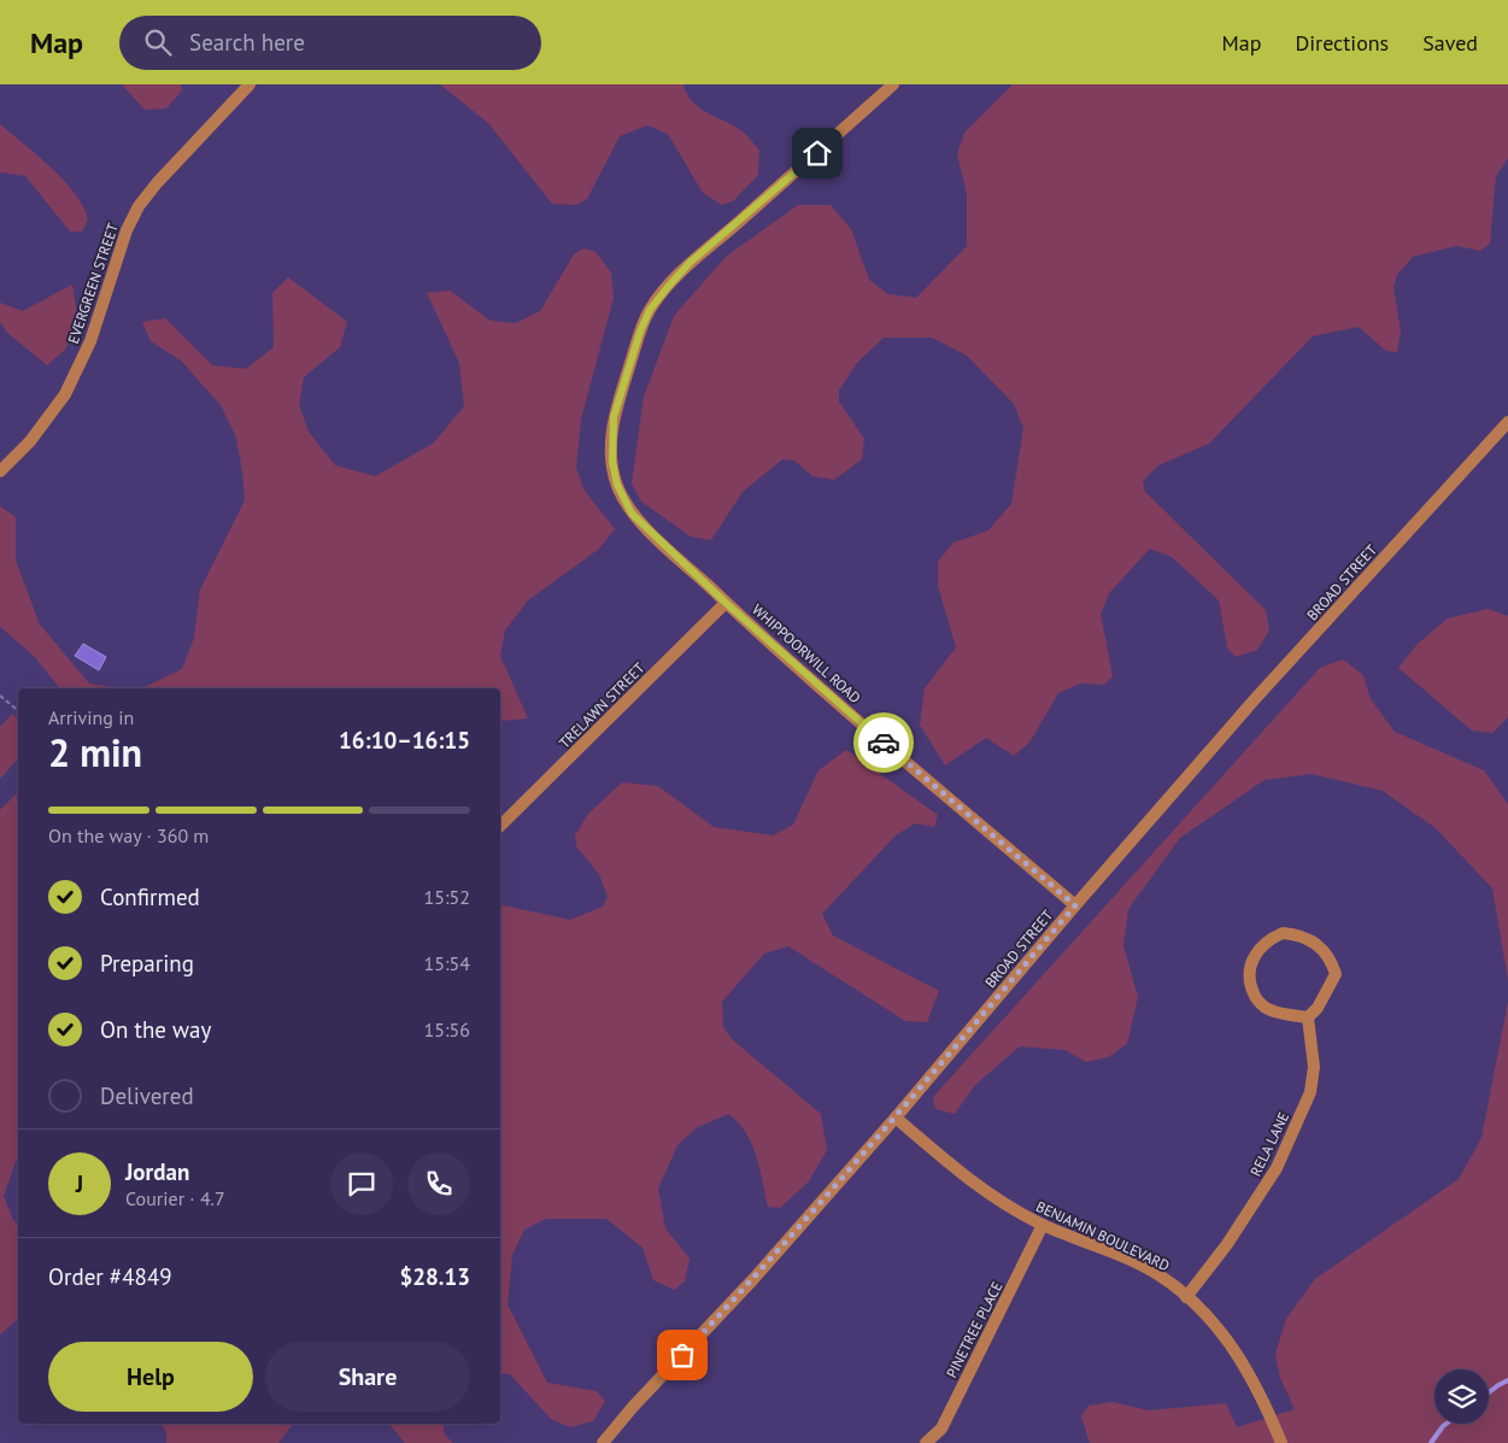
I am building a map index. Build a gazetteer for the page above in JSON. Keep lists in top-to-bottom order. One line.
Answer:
{"streets":{"street":["EVERGREEN STREET","BROAD STREET","WHIPPOORWILL ROAD","TRELAWN STREET","RELA LANE","BENJAMIN BOULEVARD","PINETREE PLACE"]},"crossings":[["BROAD STREET","WHIPPOORWILL ROAD"],["BROAD STREET","BENJAMIN BOULEVARD"],["WHIPPOORWILL ROAD","TRELAWN STREET"],["RELA LANE","BENJAMIN BOULEVARD"],["BENJAMIN BOULEVARD","PINETREE PLACE"]],"page":{"header":"Map","search":"Search here","nav":["Map","Directions","Saved"],"heading":["2 min","Arriving in","16:10–16:15"],"panel":["Jordan","Courier · 4.7","Order #4849","$28.13"],"bar":"On the way · 360 m","list":[["Confirmed","15:52"],["Preparing","15:54"],["On the way","15:56"],"Delivered"],"round":"J","buttons":["Help","Share"]}}
